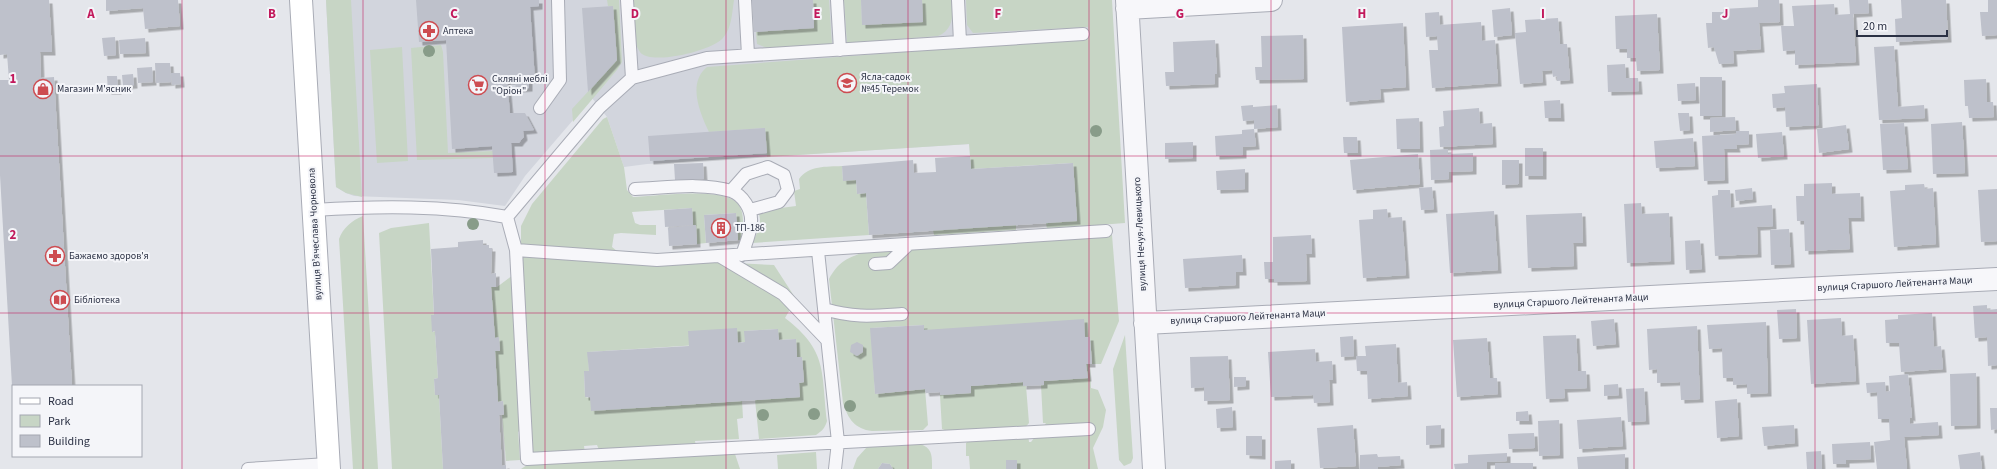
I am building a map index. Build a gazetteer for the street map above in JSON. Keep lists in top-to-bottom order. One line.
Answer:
{"streets":{"main road":["вулиця Вʼячеслава Чорновола"],"street":["вулиця Нечуя-Левицького","вулиця Старшого Лейтенанта Маци"]},"crossings":[["вулиця Нечуя-Левицького","вулиця Старшого Лейтенанта Маци"]],"places":{"pharmacy":["Аптека","Бажаємо здоров'я"],"school or university":["Ясла-садок №45 Теремок"],"supermarket":["Скляні меблі \"Оріон\""],"shop":["Магазин М'ясник"],"building":["ТП-186"],"library":["Бібліотека"]},"legend":["Road","Park","Building"],"scale_bar":"20 m","grid":{"columns":["A","B","C","D","E","F","G","H","I","J"],"rows":["1","2"]}}
